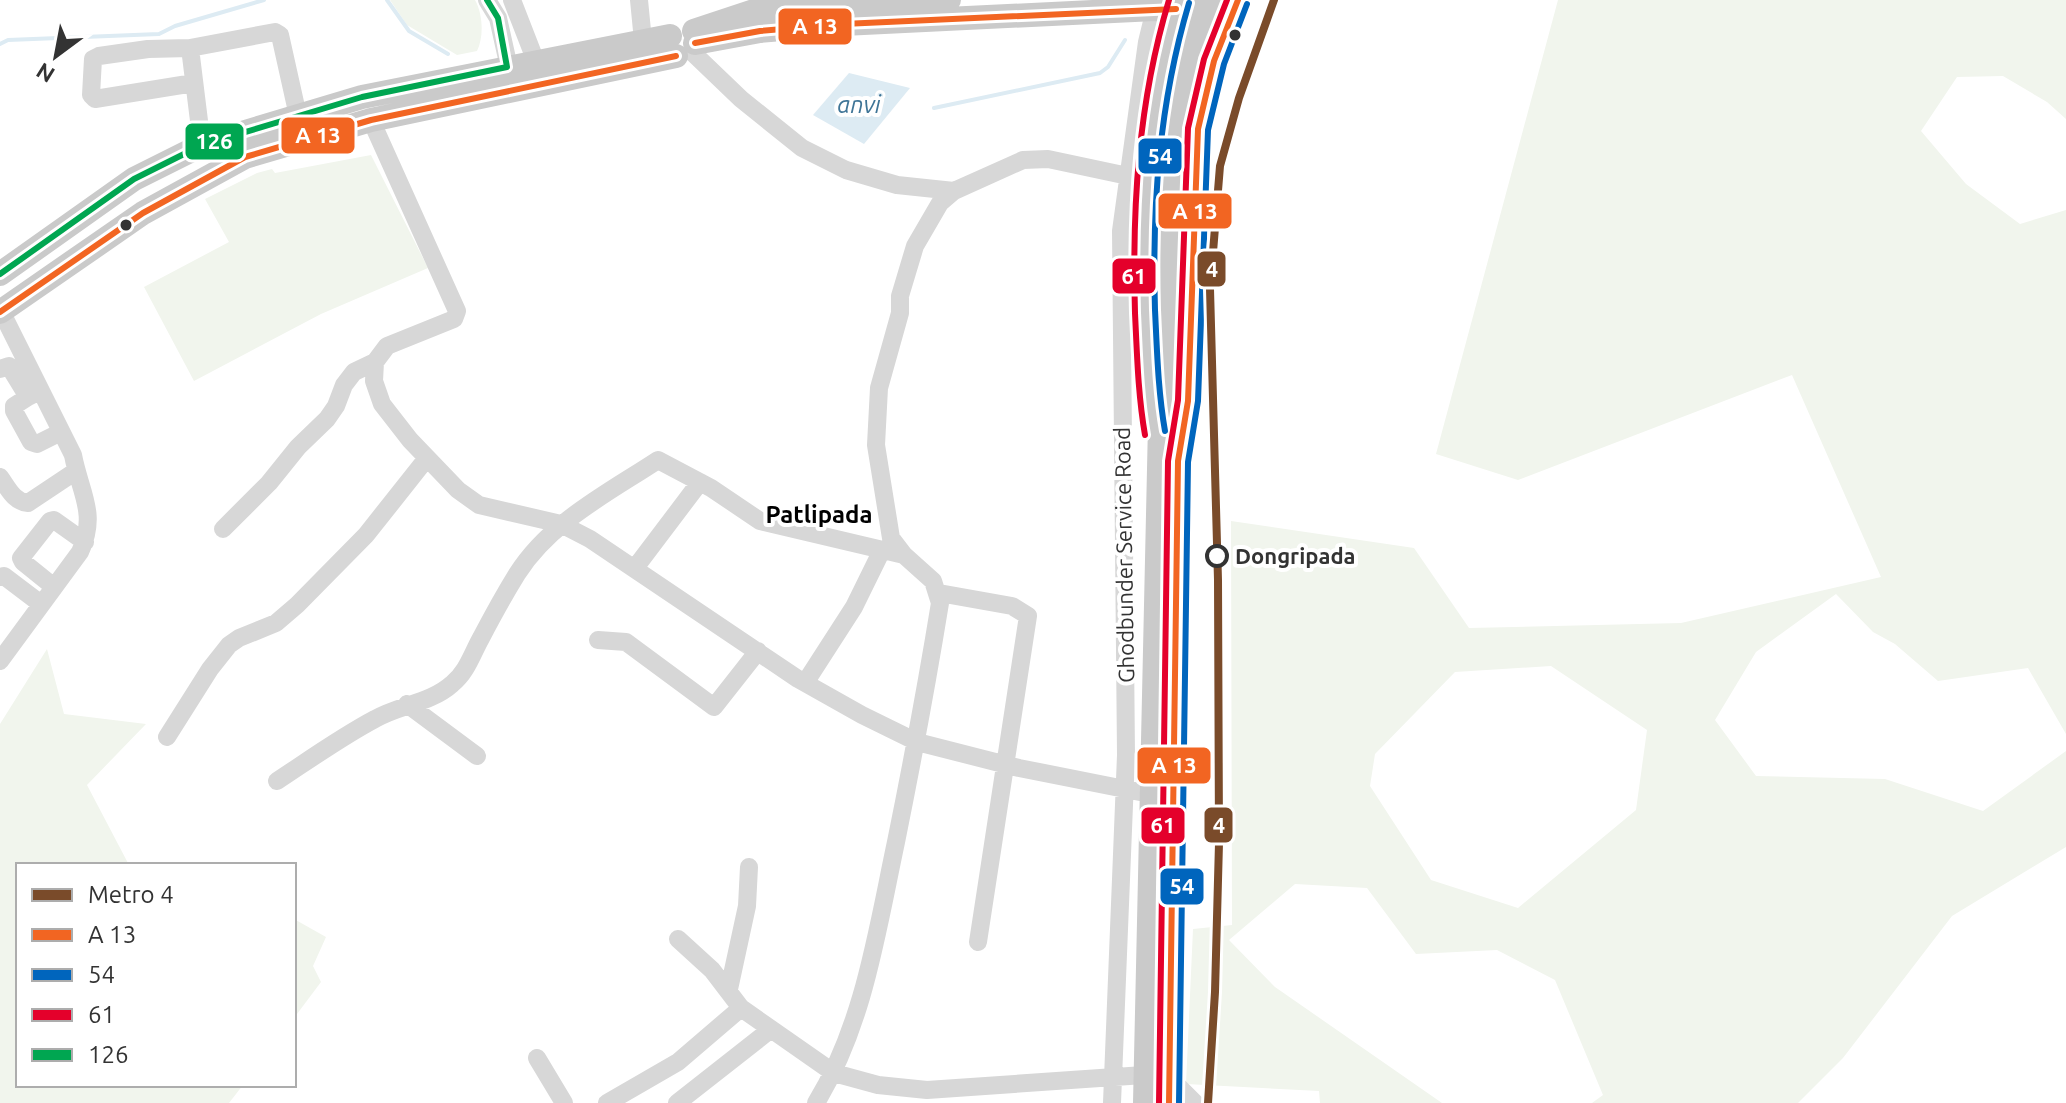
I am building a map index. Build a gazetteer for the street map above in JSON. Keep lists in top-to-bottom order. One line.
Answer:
{"streets":{"street":["Ghodbunder Service Road"]},"districts":["Patlipada"],"water":["anvi"],"places":["Dongripada"],"lines":["metro line 4","transit line 61","transit line 126","transit line 54"],"legend":["Metro 4","A 13","54","61","126"],"north":"bottom left"}
